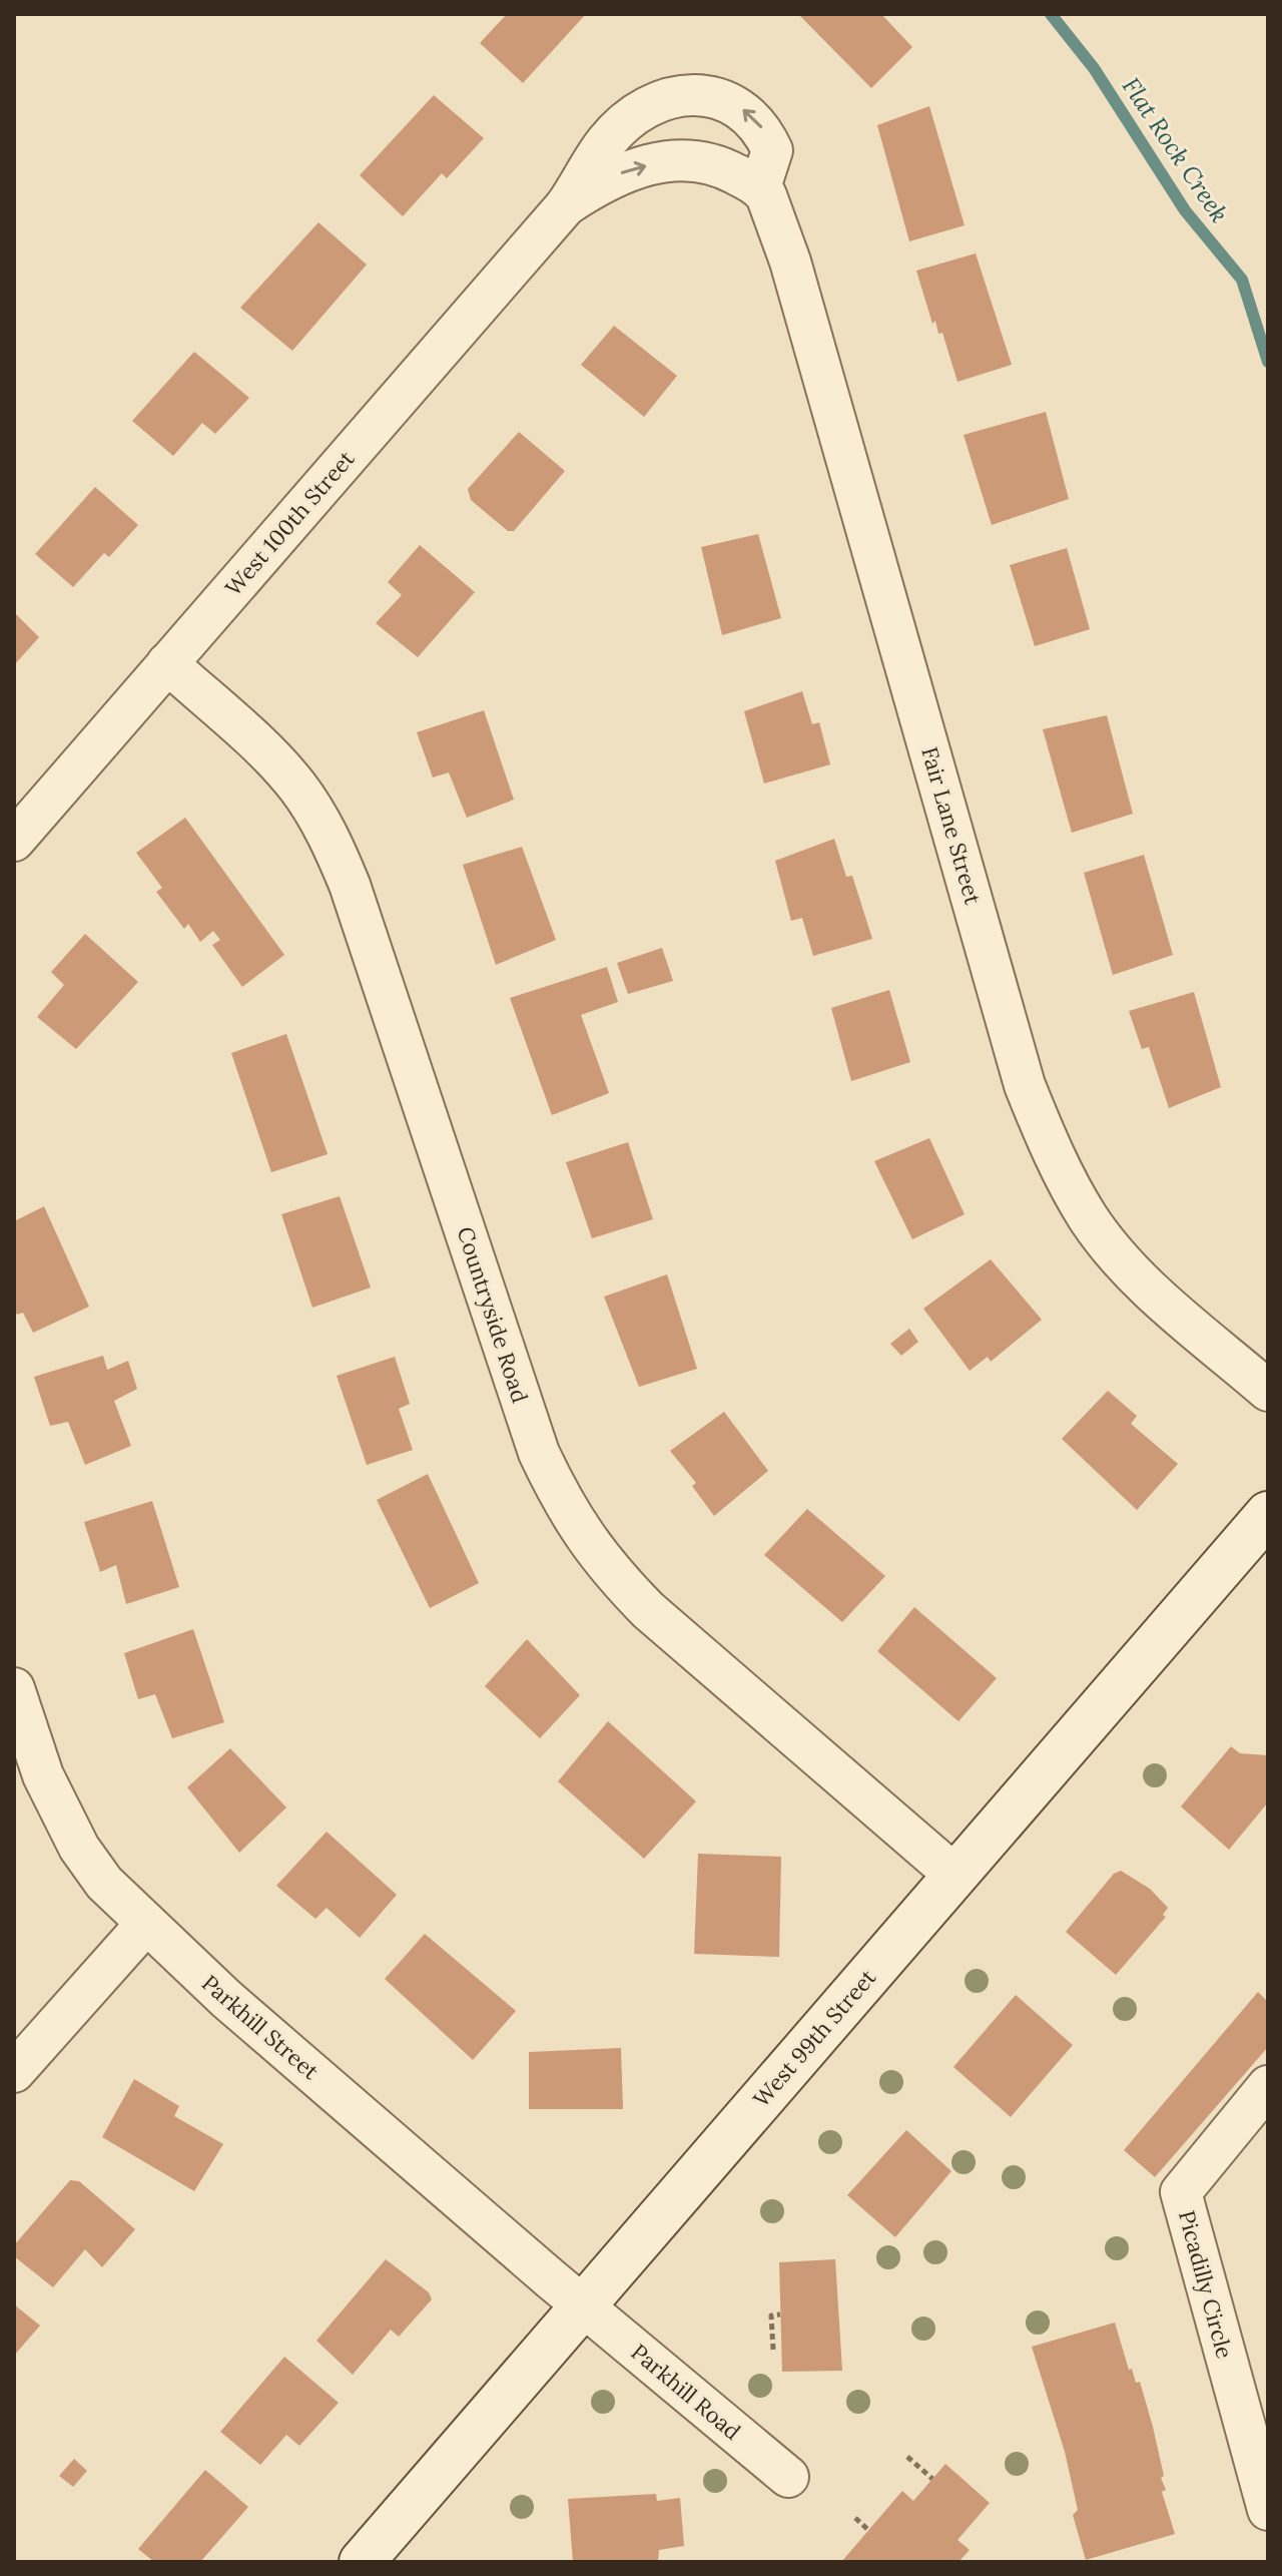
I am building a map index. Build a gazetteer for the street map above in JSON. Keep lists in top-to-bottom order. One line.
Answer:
{"streets":{"street":["West 100th Street","Fair Lane Street","Countryside Road","Parkhill Street","West 99th Street","Picadilly Circle","Parkhill Road"]},"crossings":[["West 100th Street","Fair Lane Street"],["West 100th Street","Countryside Road"],["Countryside Road","West 99th Street"],["Parkhill Street","West 99th Street"],["Parkhill Street","Parkhill Road"],["West 99th Street","Parkhill Road"]],"water":["Flat Rock Creek"]}
